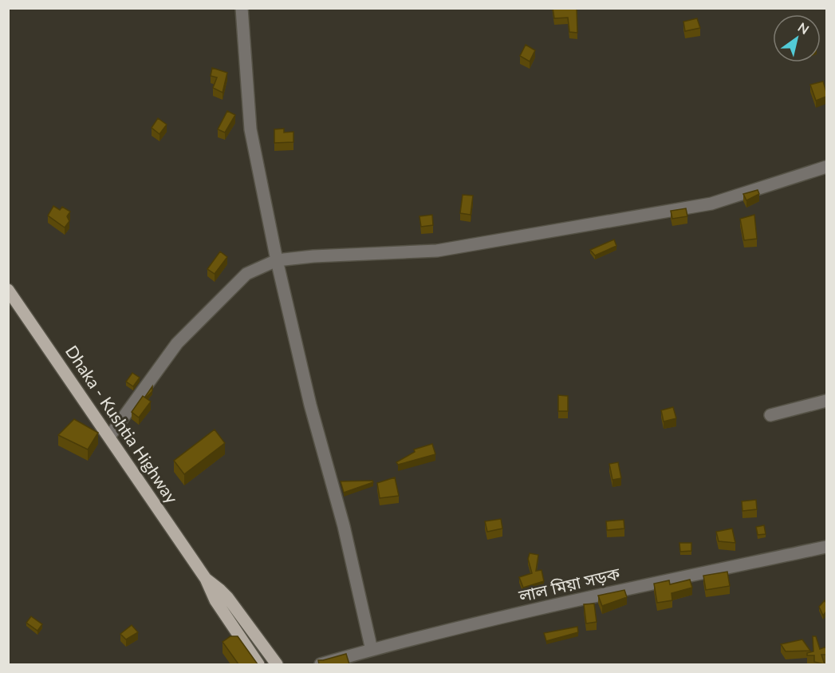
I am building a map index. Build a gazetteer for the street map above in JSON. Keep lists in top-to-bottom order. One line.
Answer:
{"streets":{"main road":["Dhaka - Kushtia Highway"],"street":["লাল মিয়া সড়ক"]},"north":"top right"}
